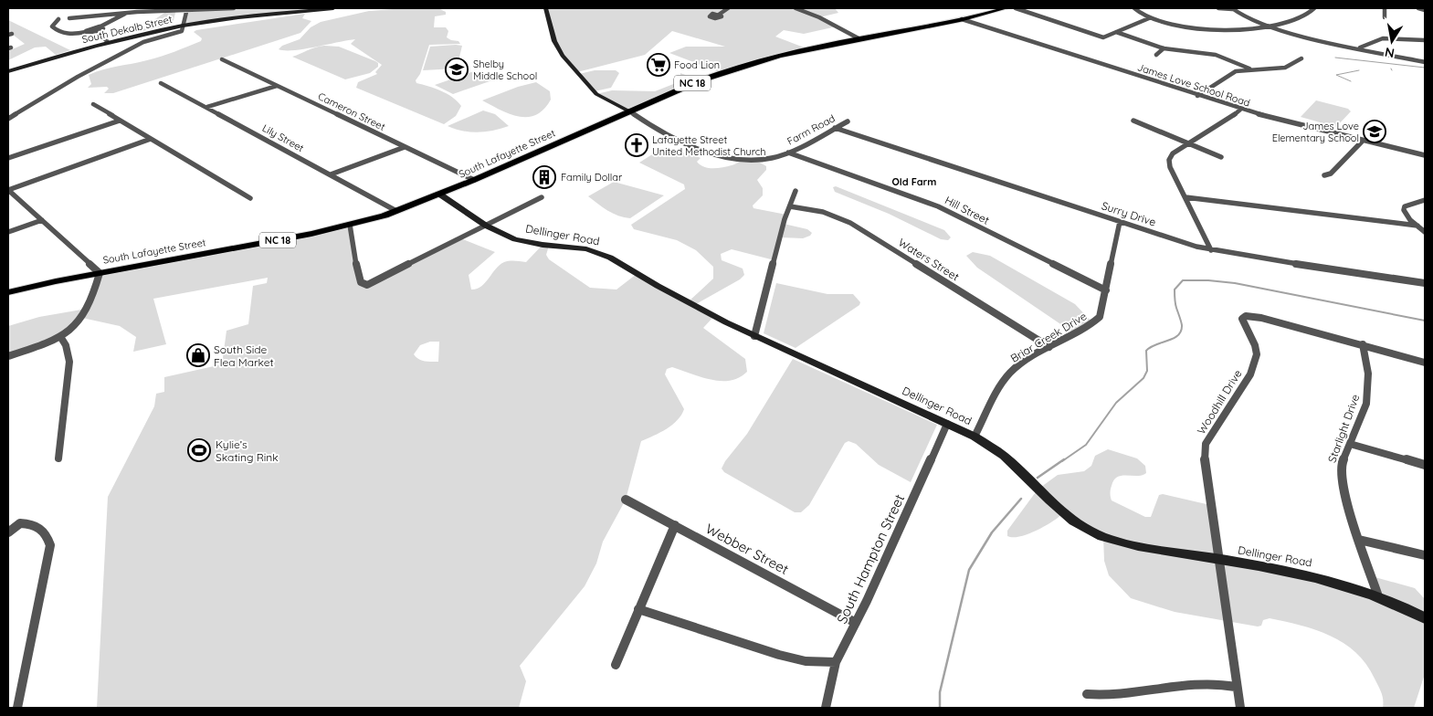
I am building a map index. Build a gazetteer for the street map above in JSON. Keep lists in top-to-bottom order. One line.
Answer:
{"streets":{"main road":["NC 18","South Lafayette Street"],"street":["South Dekalb Street","James Love School Road","Cameron Street","Farm Road","Lily Street","Hill Street","Surry Drive","Dellinger Road","Waters Street","Briar Creek Drive","Woodhill Drive","Starlight Drive","Webber Street","South Hampton Street"]},"crossings":[["James Love School Road","South Lafayette Street"],["Cameron Street","South Lafayette Street"],["Farm Road","South Lafayette Street"],["Farm Road","Hill Street"],["Farm Road","Surry Drive"],["Lily Street","South Lafayette Street"],["South Lafayette Street","Dellinger Road"],["Hill Street","Briar Creek Drive"],["Surry Drive","Briar Creek Drive"],["Dellinger Road","Briar Creek Drive"],["Dellinger Road","Woodhill Drive"],["Dellinger Road","Starlight Drive"],["Dellinger Road","South Hampton Street"],["Waters Street","Briar Creek Drive"],["Woodhill Drive","Starlight Drive"],["Webber Street","South Hampton Street"]],"districts":["Old Farm"],"places":{"supermarket":["Food Lion"],"school or university":["Shelby Middle School","James Love Elementary School"],"church":["Lafayette Street United Methodist Church"],"building":["Family Dollar"],"shop":["South Side Flea Market"],"sports":["Kylie’s Skating Rink"]},"north":"bottom"}
